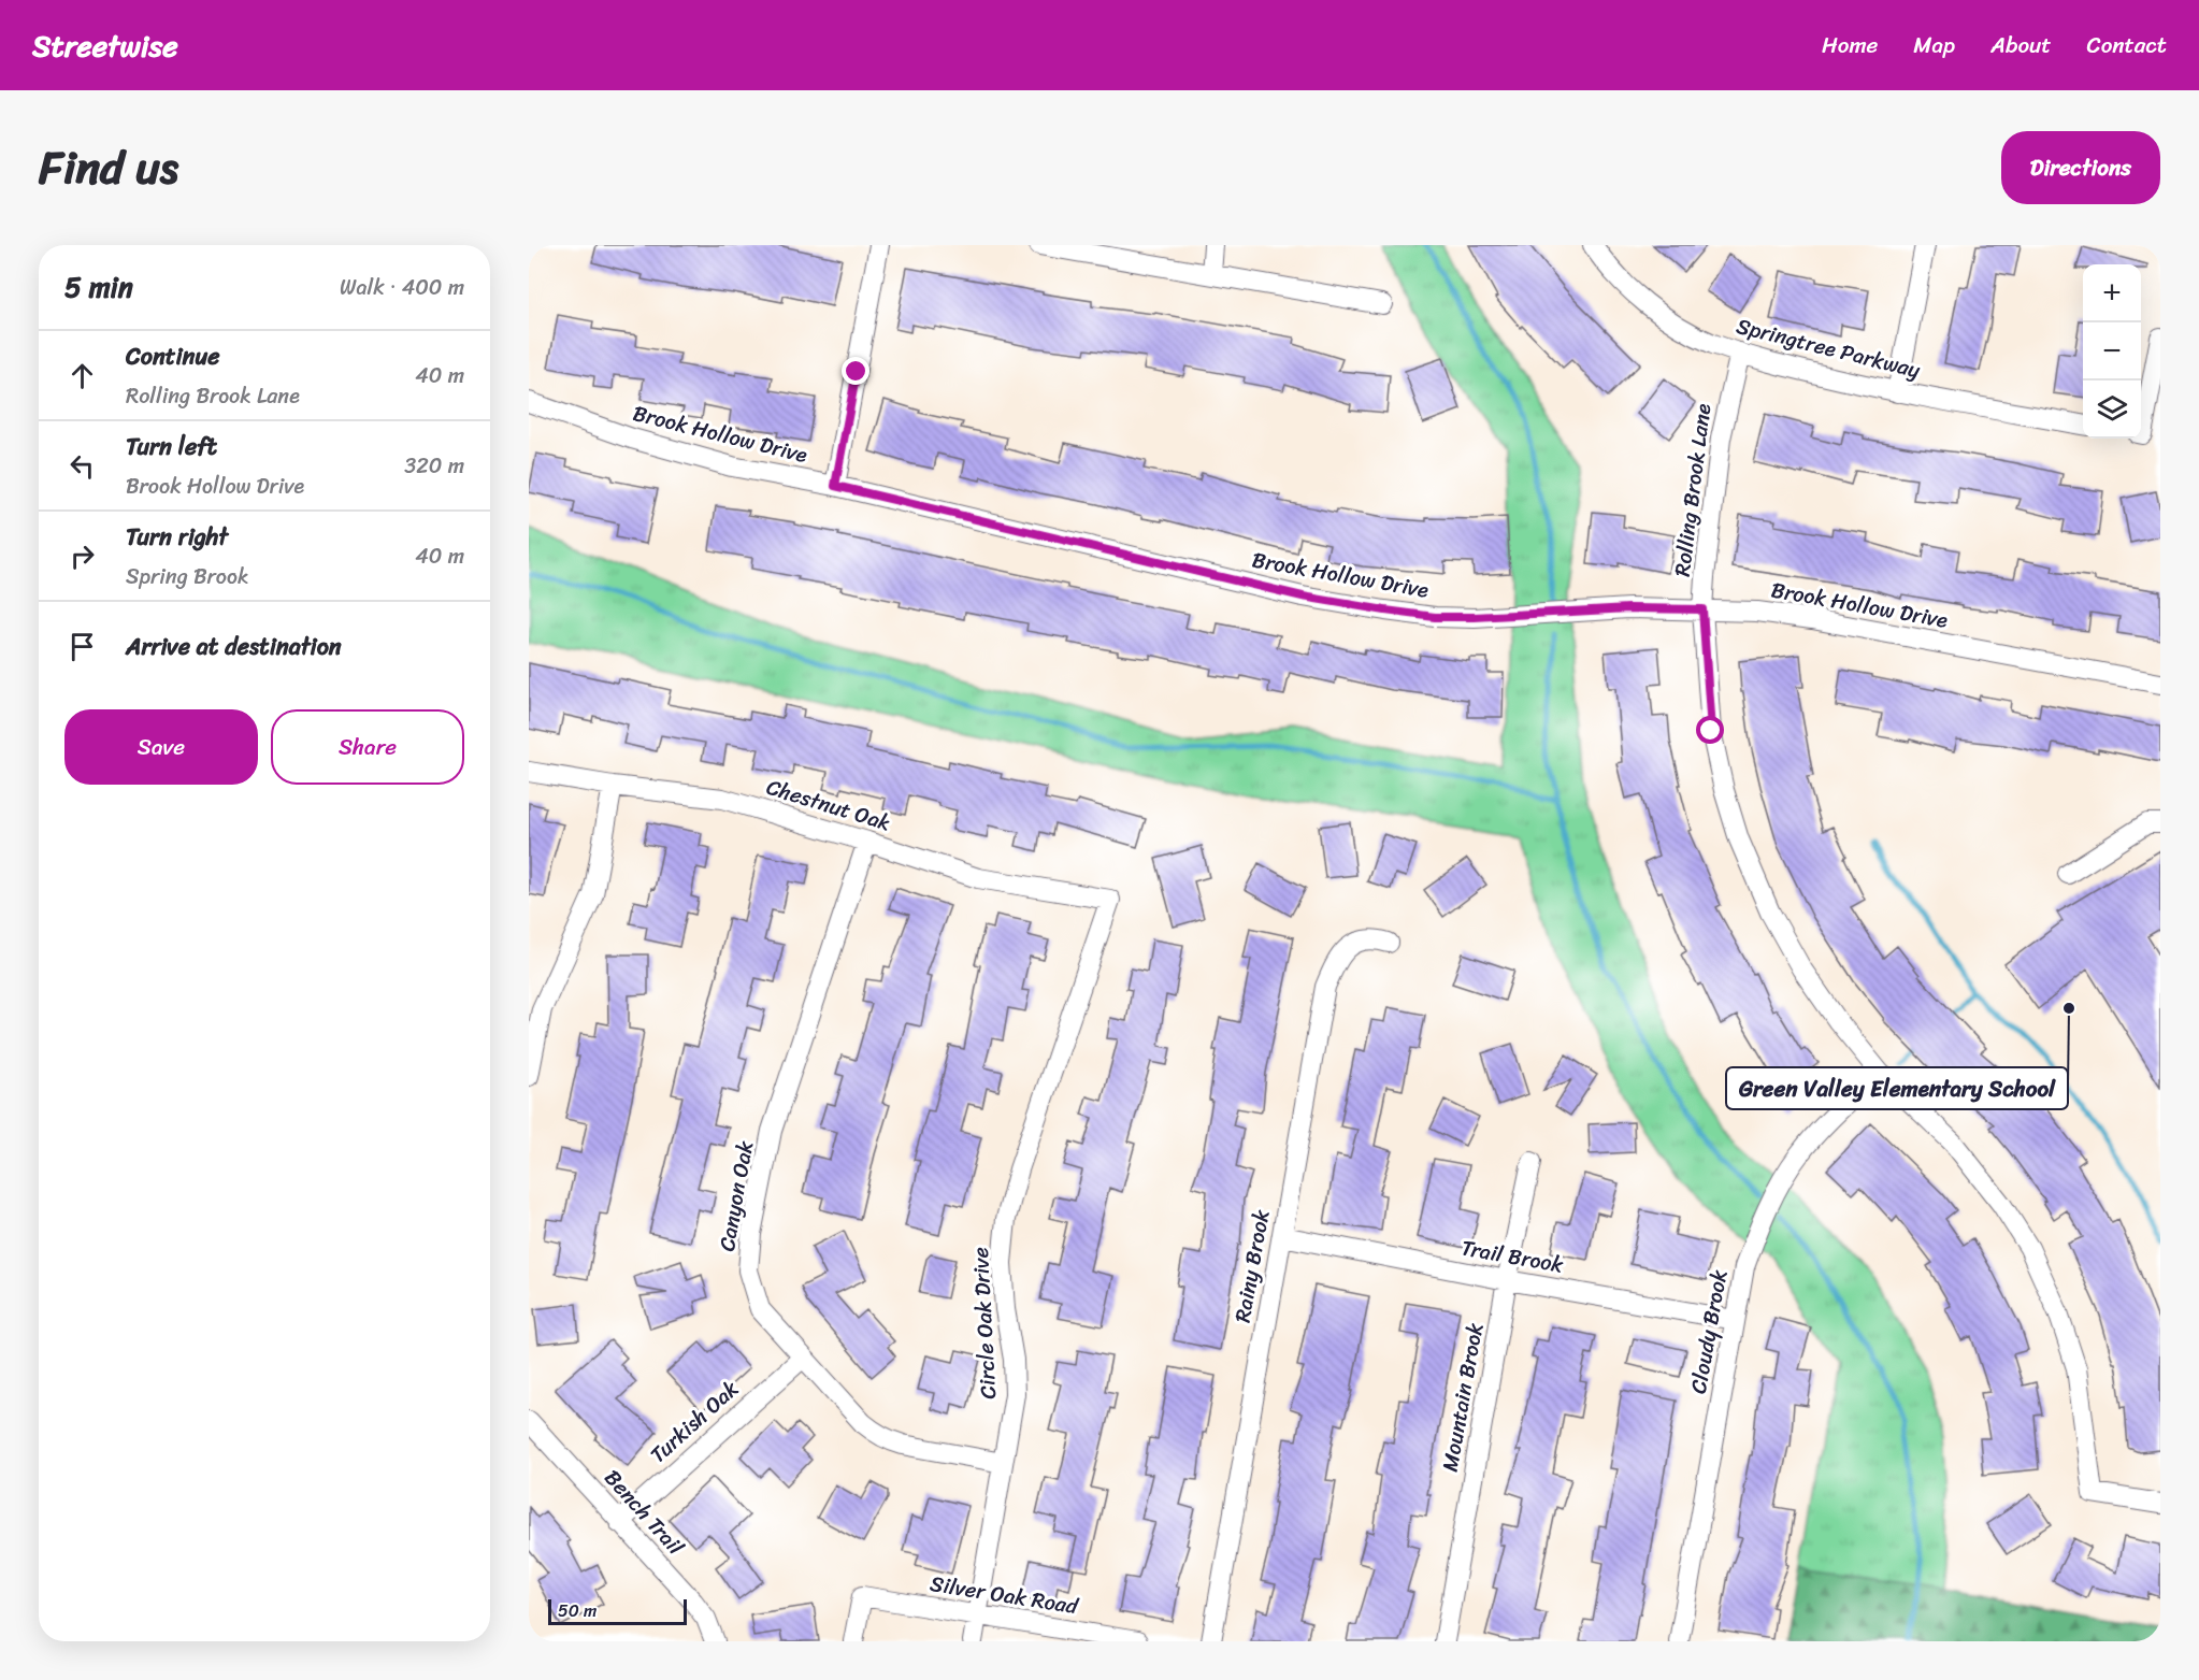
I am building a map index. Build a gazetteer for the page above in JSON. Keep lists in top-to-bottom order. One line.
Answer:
{"streets":{"street":["Springtree Parkway","Brook Hollow Drive","Rolling Brook Lane","Chestnut Oak","Canyon Oak","Trail Brook","Rainy Brook","Circle Oak Drive","Cloudy Brook","Mountain Brook","Turkish Oak","Bench Trail","Silver Oak Road"]},"crossings":[["Springtree Parkway","Rolling Brook Lane"],["Brook Hollow Drive","Rolling Brook Lane"],["Rolling Brook Lane","Cloudy Brook"],["Chestnut Oak","Canyon Oak"],["Chestnut Oak","Circle Oak Drive"],["Canyon Oak","Circle Oak Drive"],["Canyon Oak","Turkish Oak"],["Trail Brook","Rainy Brook"],["Trail Brook","Cloudy Brook"],["Trail Brook","Mountain Brook"],["Circle Oak Drive","Silver Oak Road"],["Turkish Oak","Bench Trail"]],"places":["Green Valley Elementary School"],"scale_bar":"50 m","page":{"header":"Streetwise","nav":["Home","Map","About","Contact"],"title":"Find us","buttons":["Directions",["Save","Share"]],"heading":["5 min","Walk · 400 m"],"map_buttons":["+","−"],"list":[["Continue","Rolling Brook Lane","40 m"],["Turn left","Brook Hollow Drive","320 m"],["Turn right","Spring Brook","40 m"],"Arrive at destination"],"scale":"50 m"}}
